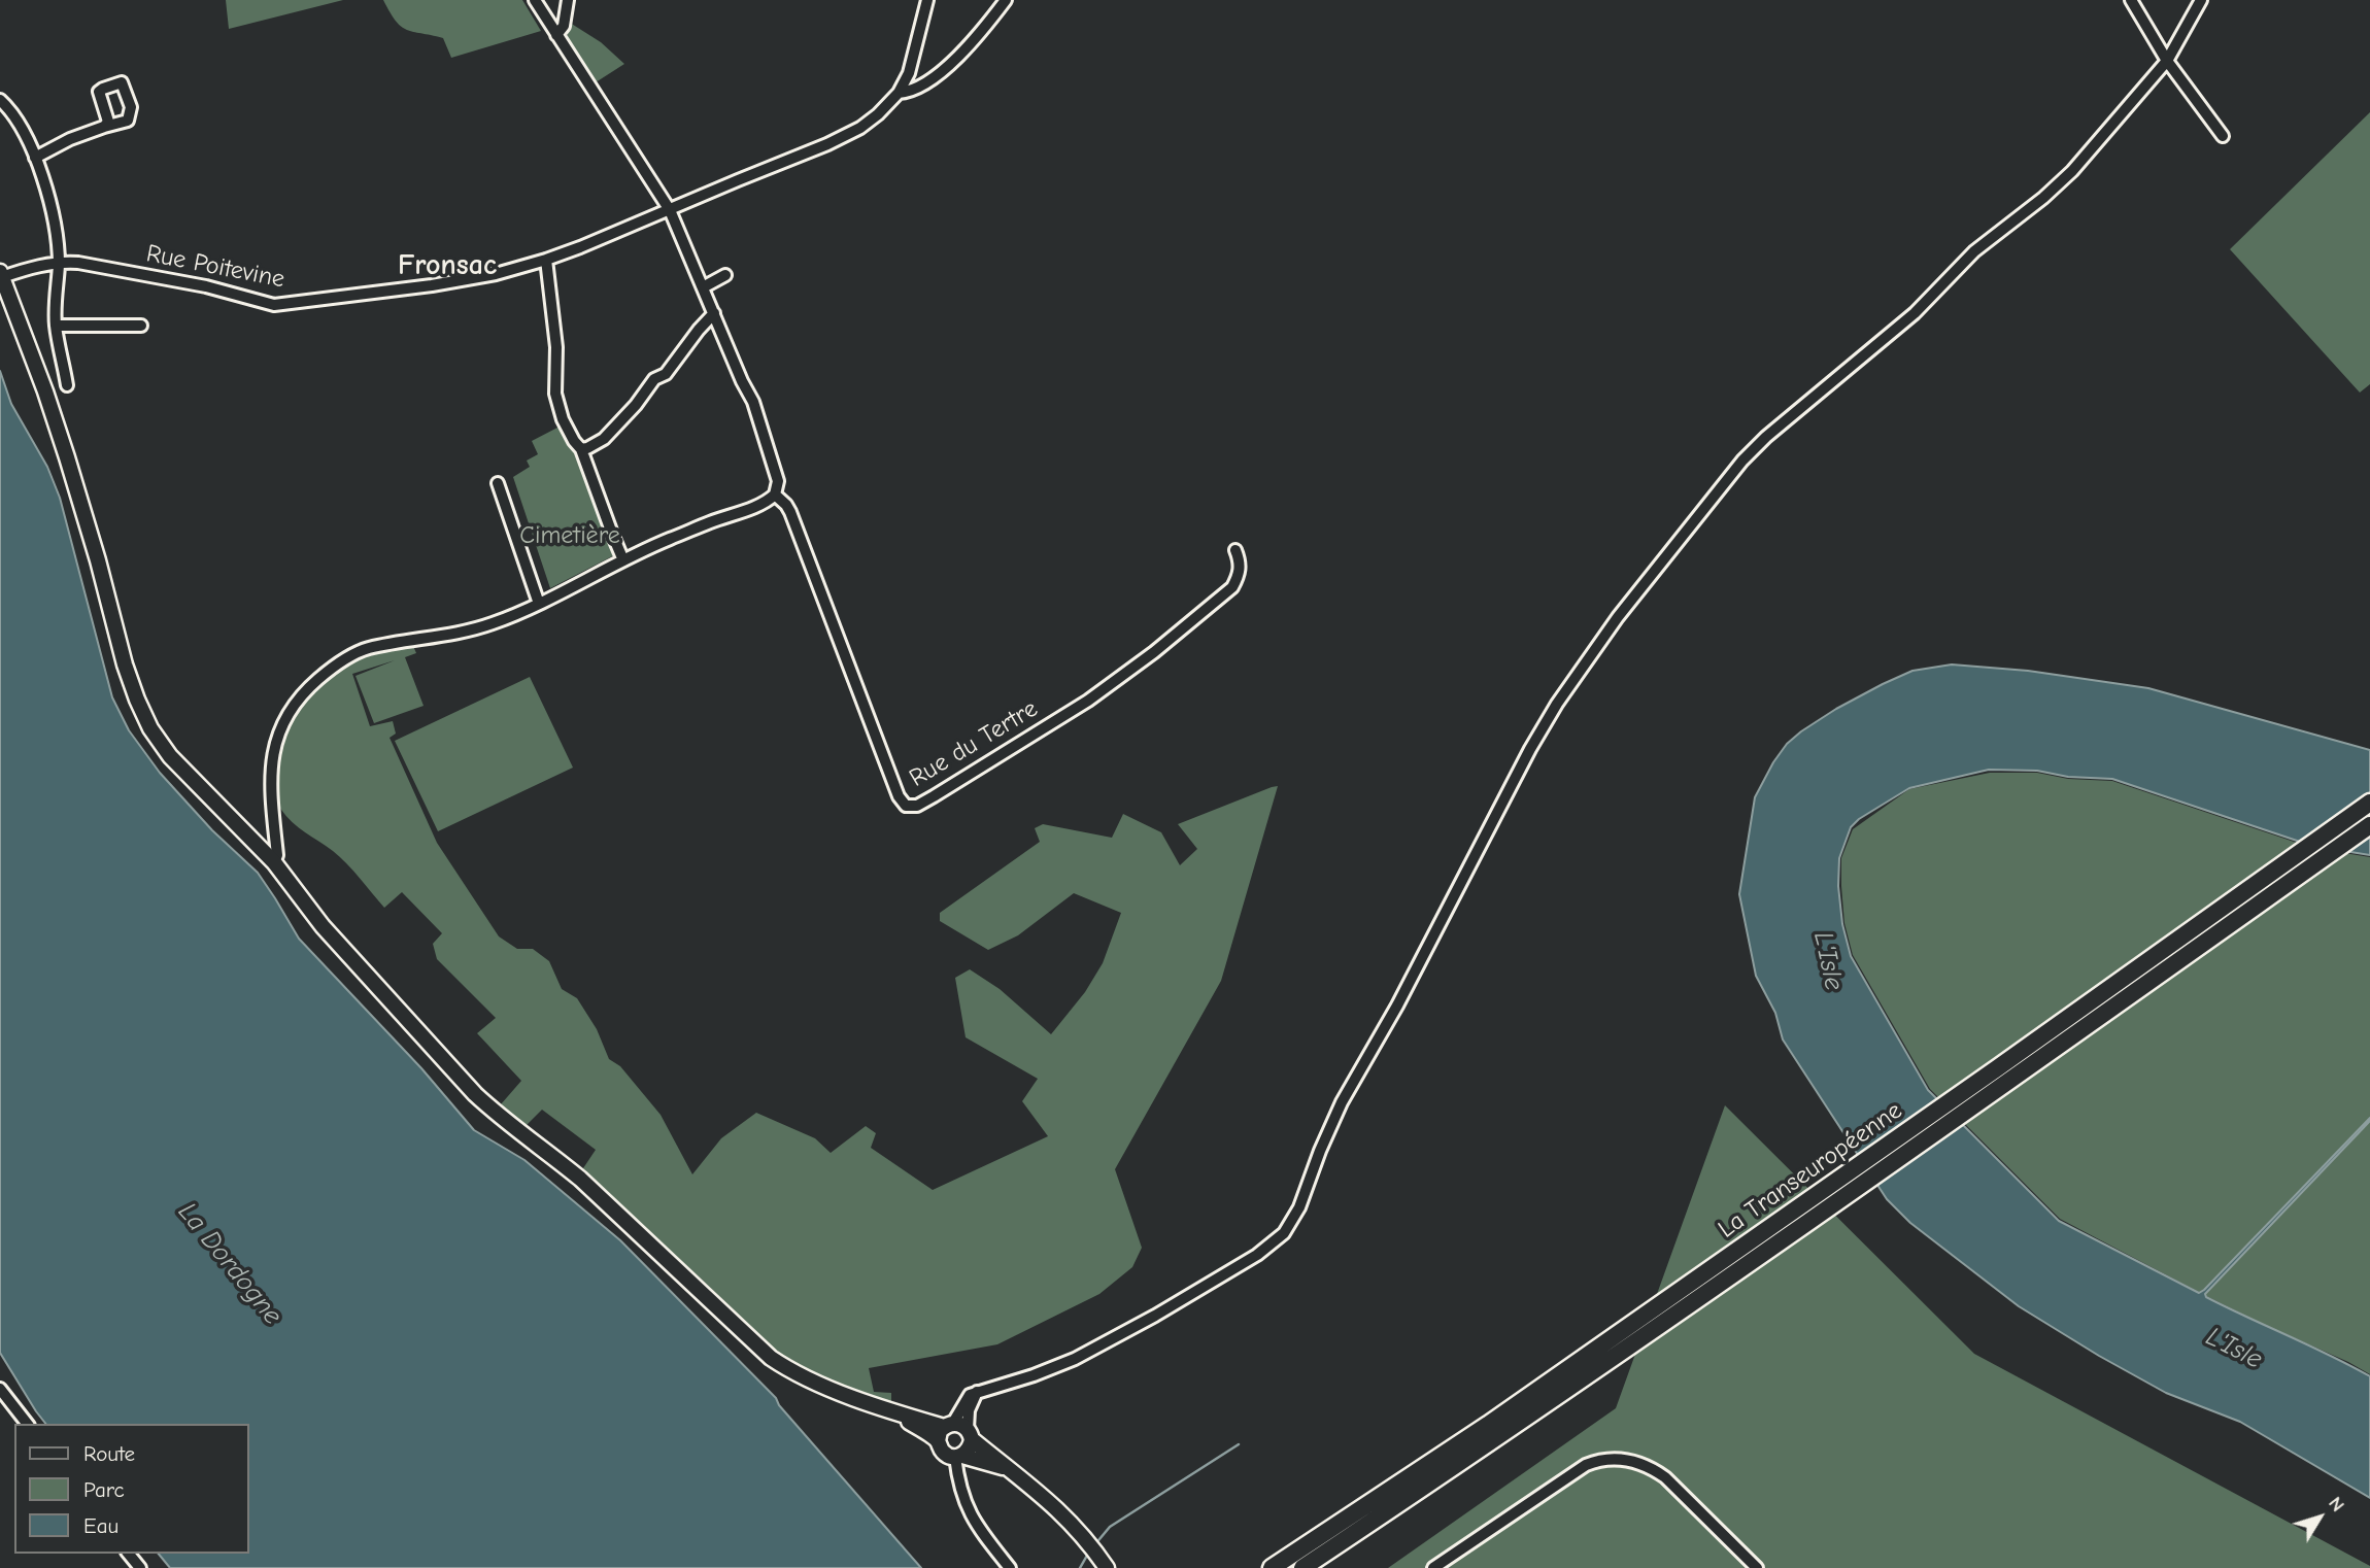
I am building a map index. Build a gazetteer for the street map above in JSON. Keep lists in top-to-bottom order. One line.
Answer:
{"streets":{"highway":["La Transeuropéenne"],"street":["Rue Poitevine","Rue du Tertre"]},"districts":["Fronsac"],"water":["L'Isle","La Dordogne"],"parks":["Cimetière"],"legend":["Route","Parc","Eau"],"north":"top right"}
